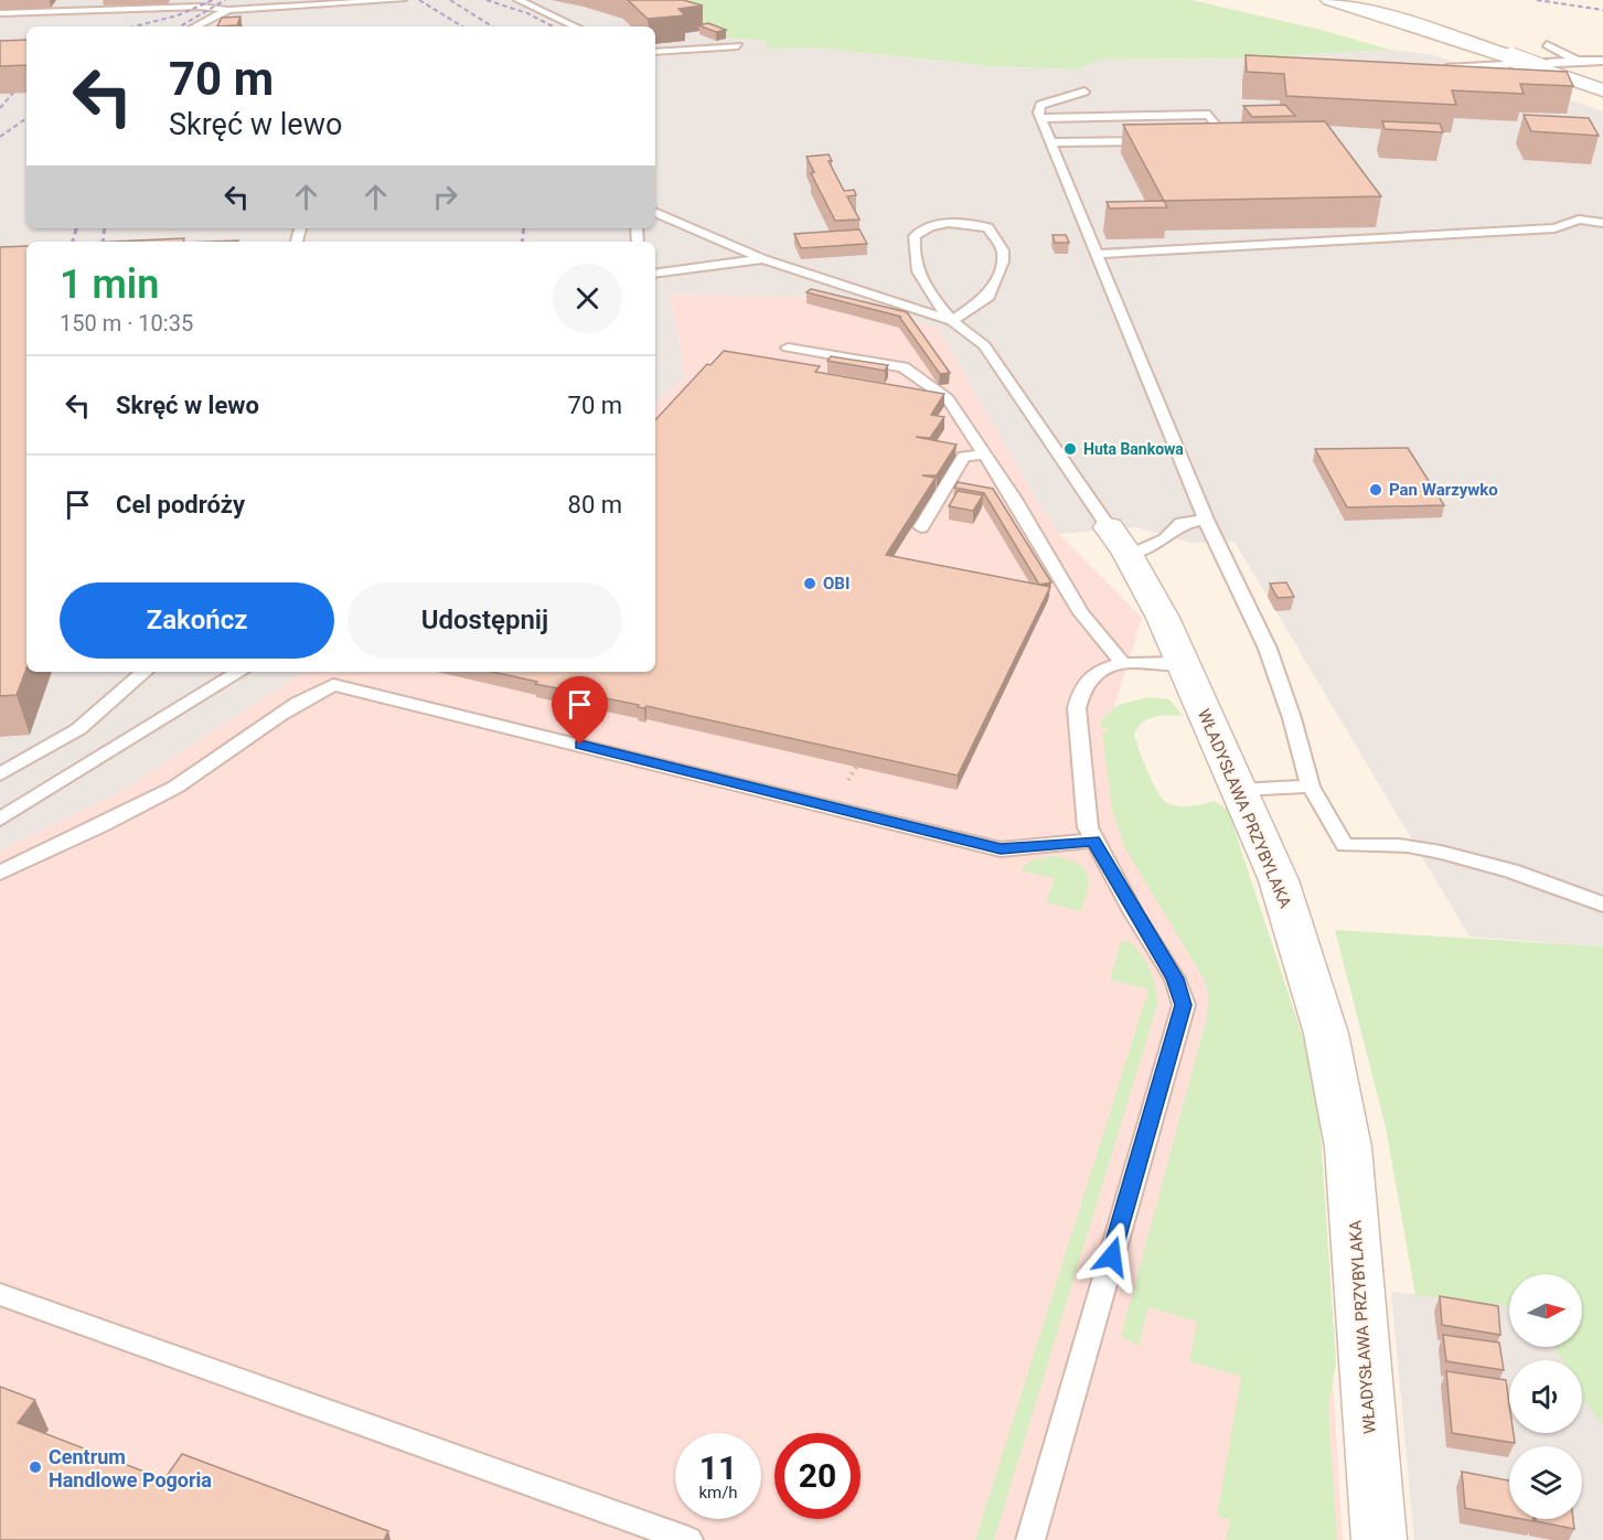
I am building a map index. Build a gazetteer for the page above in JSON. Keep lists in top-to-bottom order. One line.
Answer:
{"streets":{"street":["WŁADYSŁAWA PRZYBYLAKA"]},"places":["Huta Bankowa","Pan Warzywko","OBI","Centrum Handlowe Pogoria"],"north":"right","page":{"turn":["70 m","Skręć w lewo"],"heading":["1 min","150 m · 10:35"],"list":[{"name":"Skręć w lewo","value":"70 m"},{"name":"Cel podróży","value":"80 m"}],"buttons":["Zakończ","Udostępnij"],"speed":"11 km/h","limit":"20"}}
